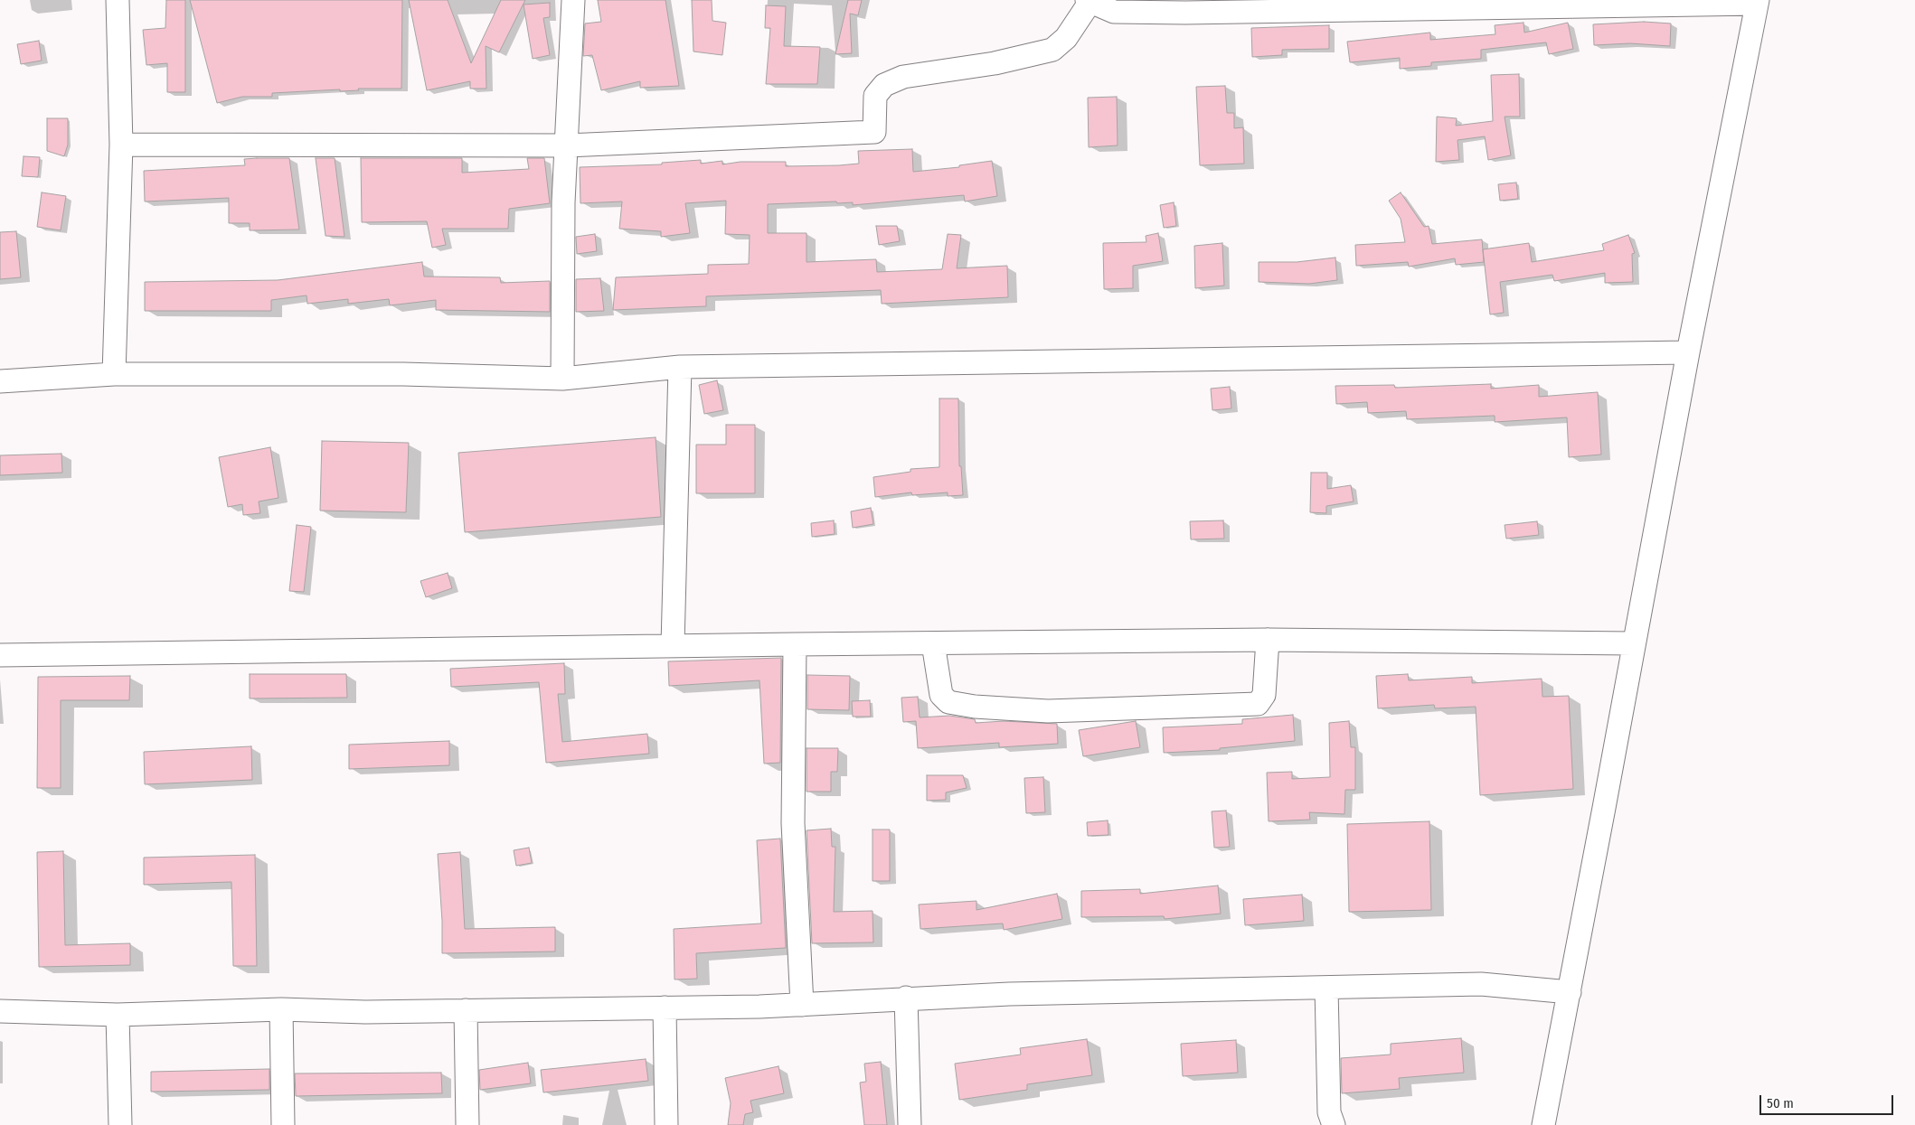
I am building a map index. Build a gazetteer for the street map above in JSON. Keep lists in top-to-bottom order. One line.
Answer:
{"scale_bar":"50 m"}
